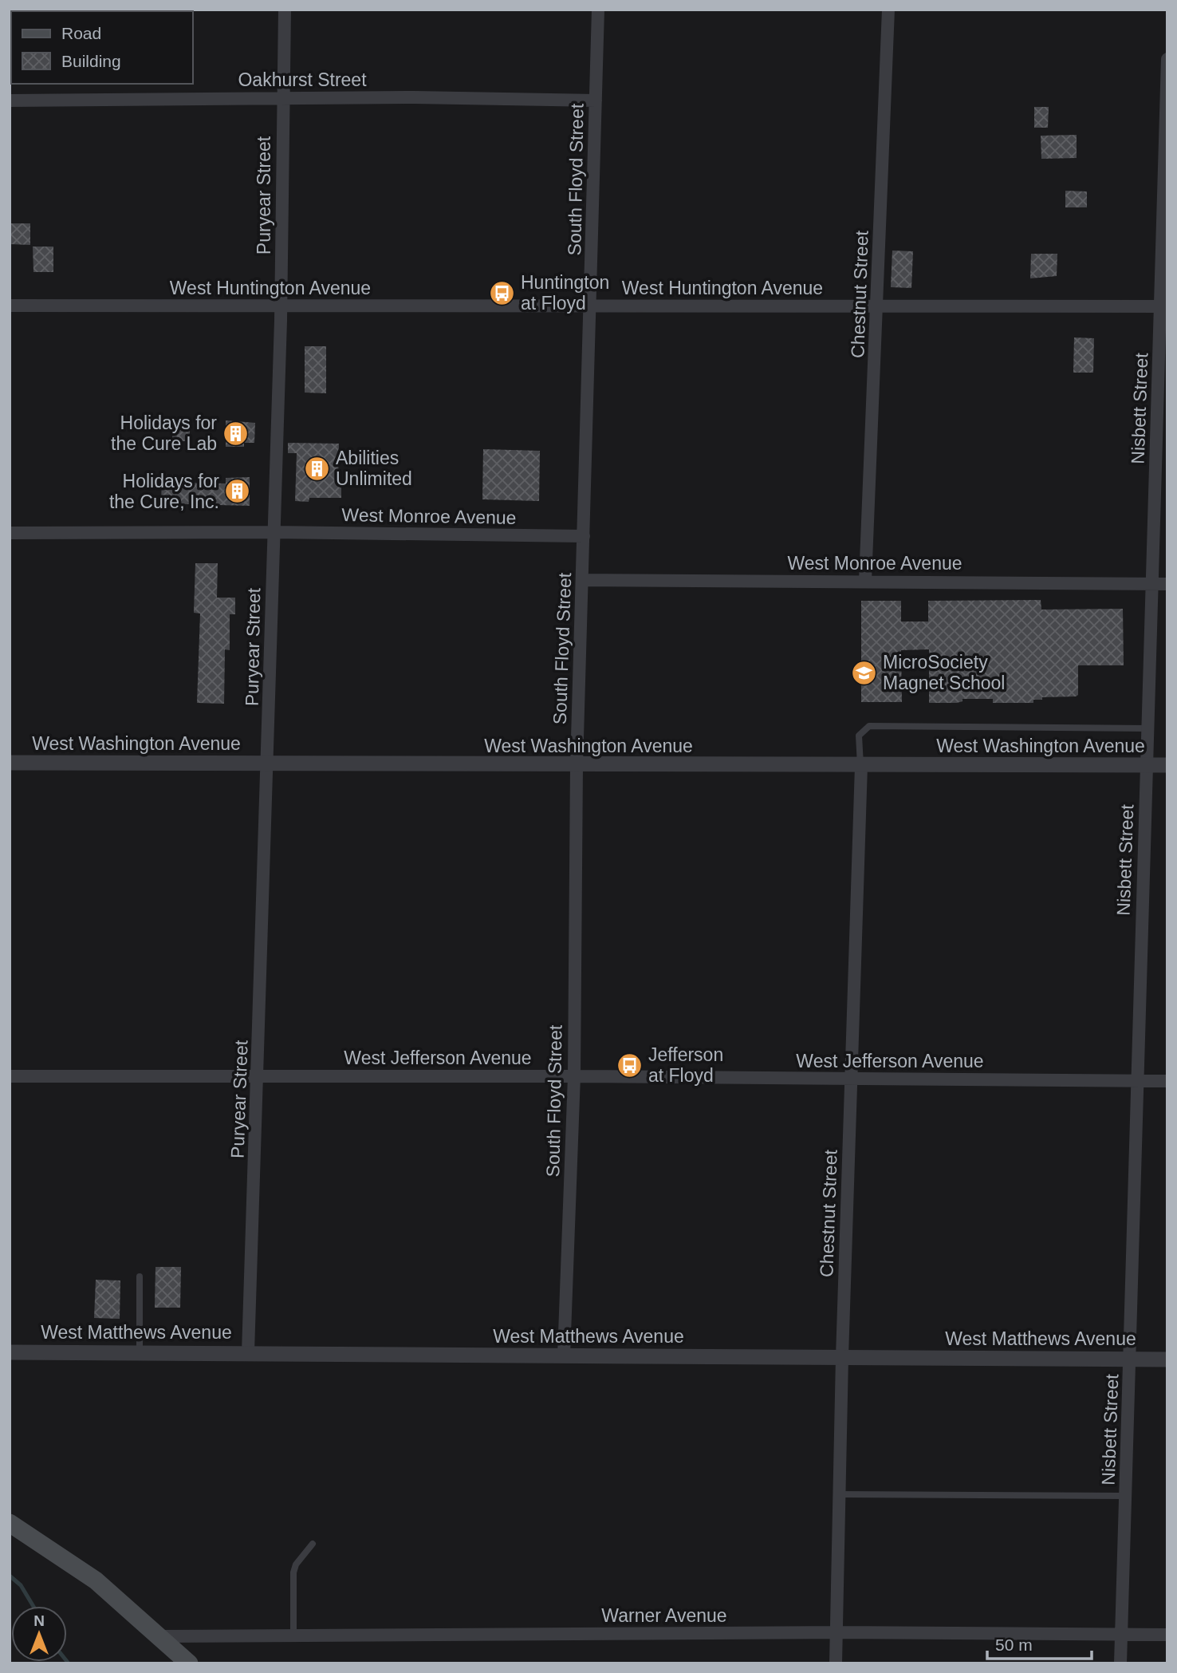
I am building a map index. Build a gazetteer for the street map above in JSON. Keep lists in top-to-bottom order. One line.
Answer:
{"streets":{"street":["Oakhurst Street","South Floyd Street","Puryear Street","West Huntington Avenue","Chestnut Street","Nisbett Street","West Monroe Avenue","West Washington Avenue","West Jefferson Avenue","West Matthews Avenue","Warner Avenue"]},"crossings":[["Oakhurst Street","South Floyd Street"],["Oakhurst Street","Puryear Street"],["South Floyd Street","West Huntington Avenue"],["South Floyd Street","West Monroe Avenue"],["South Floyd Street","West Washington Avenue"],["South Floyd Street","West Jefferson Avenue"],["South Floyd Street","West Matthews Avenue"],["Puryear Street","West Huntington Avenue"],["Puryear Street","West Monroe Avenue"],["Puryear Street","West Washington Avenue"],["Puryear Street","West Jefferson Avenue"],["Puryear Street","West Matthews Avenue"],["West Huntington Avenue","Chestnut Street"],["West Huntington Avenue","Nisbett Street"],["Chestnut Street","West Monroe Avenue"],["Chestnut Street","West Washington Avenue"],["Chestnut Street","West Jefferson Avenue"],["Chestnut Street","West Matthews Avenue"],["Chestnut Street","Warner Avenue"],["Nisbett Street","West Monroe Avenue"],["Nisbett Street","West Washington Avenue"],["Nisbett Street","West Jefferson Avenue"],["Nisbett Street","West Matthews Avenue"],["Nisbett Street","Warner Avenue"]],"places":{"bus stop":["Huntington at Floyd","Jefferson at Floyd"],"building":["Holidays for the Cure Lab","Abilities Unlimited","Holidays for the Cure, Inc."],"school or university":["MicroSociety Magnet School"]},"legend":["Road","Building"],"scale_bar":"50 m","north":"top"}
